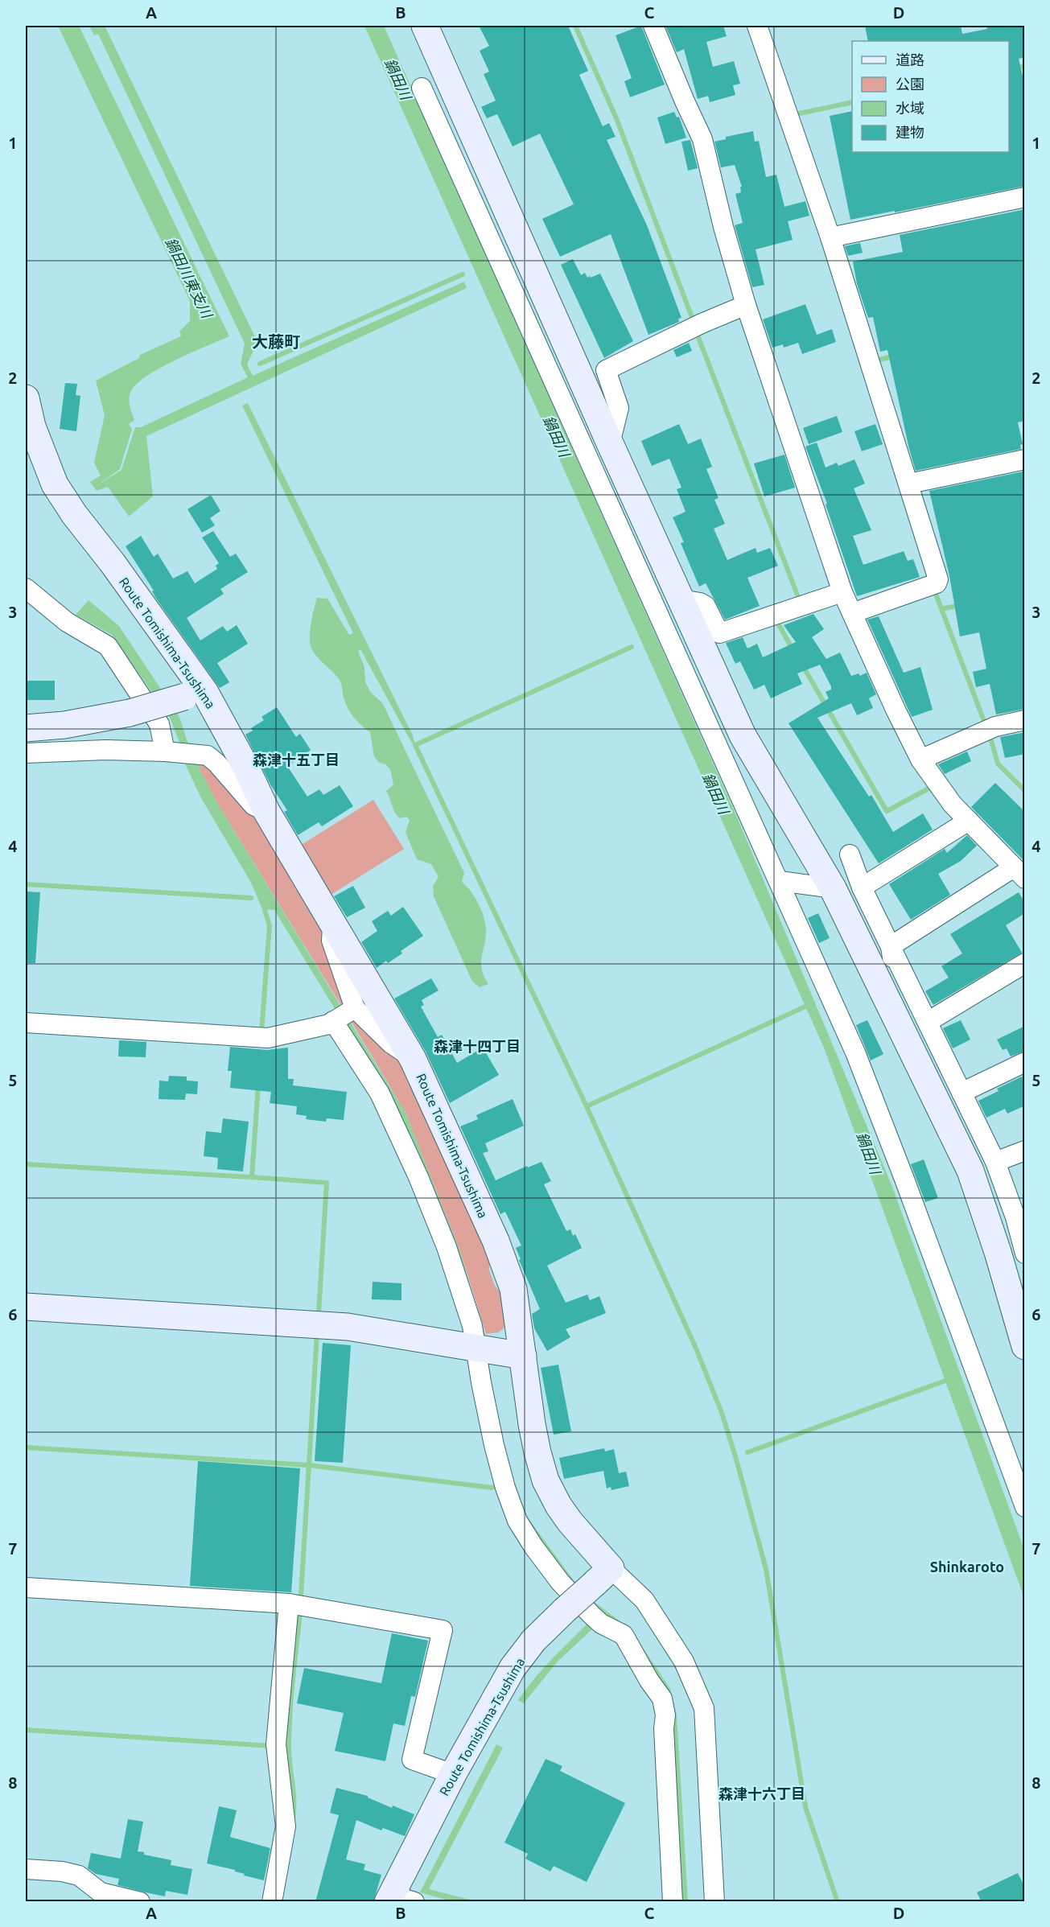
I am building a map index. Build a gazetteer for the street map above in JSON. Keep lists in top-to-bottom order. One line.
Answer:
{"streets":{"street":["Route Tomishima-Tsushima"]},"districts":["大藤町","森津十五丁目","森津十四丁目","Shinkaroto","森津十六丁目"],"water":["鍋田川","鍋田川東支川"],"legend":["道路","公園","水域","建物"],"grid":{"columns":["A","B","C","D"],"rows":["1","2","3","4","5","6","7","8"]}}
